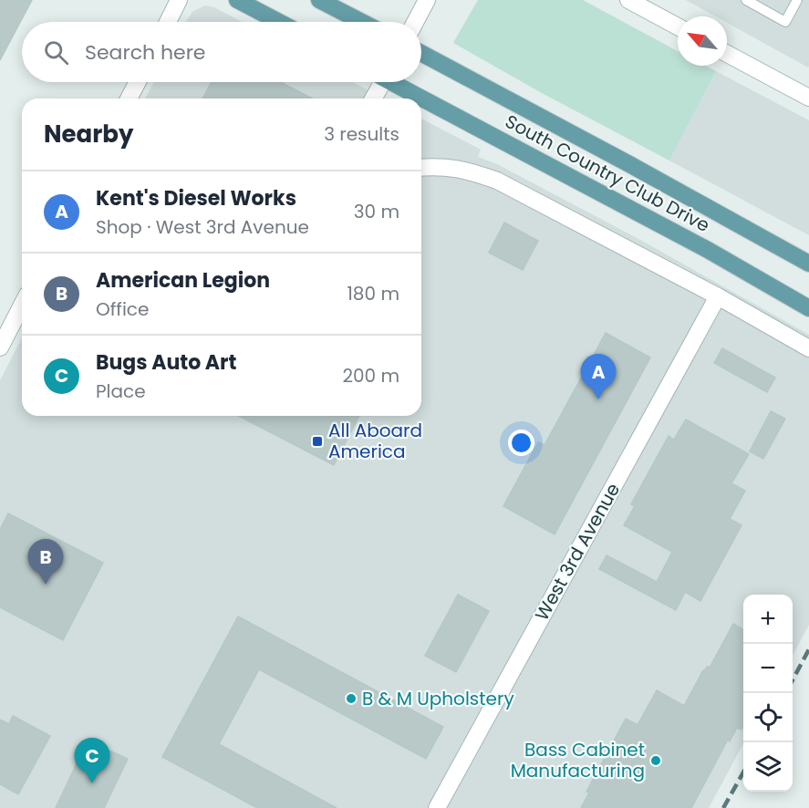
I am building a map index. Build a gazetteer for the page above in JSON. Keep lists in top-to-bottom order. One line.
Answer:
{"streets":{"main road":["South Country Club Drive"],"street":["West 3rd Avenue"]},"places":{"transit":["All Aboard America"],"other":["B & M Upholstery","Bass Cabinet Manufacturing"]},"north":"top left","page":{"search":"Search here","heading":["Nearby","3 results"],"list":[{"mark":"A","name":"Kent's Diesel Works","note":"Shop · West 3rd Avenue","value":"30 m"},{"mark":"B","name":"American Legion","note":"Office","value":"180 m"},{"mark":"C","name":"Bugs Auto Art","note":"Place","value":"200 m"}],"pins":["A","B","C"],"map_buttons":["+","−"]}}
